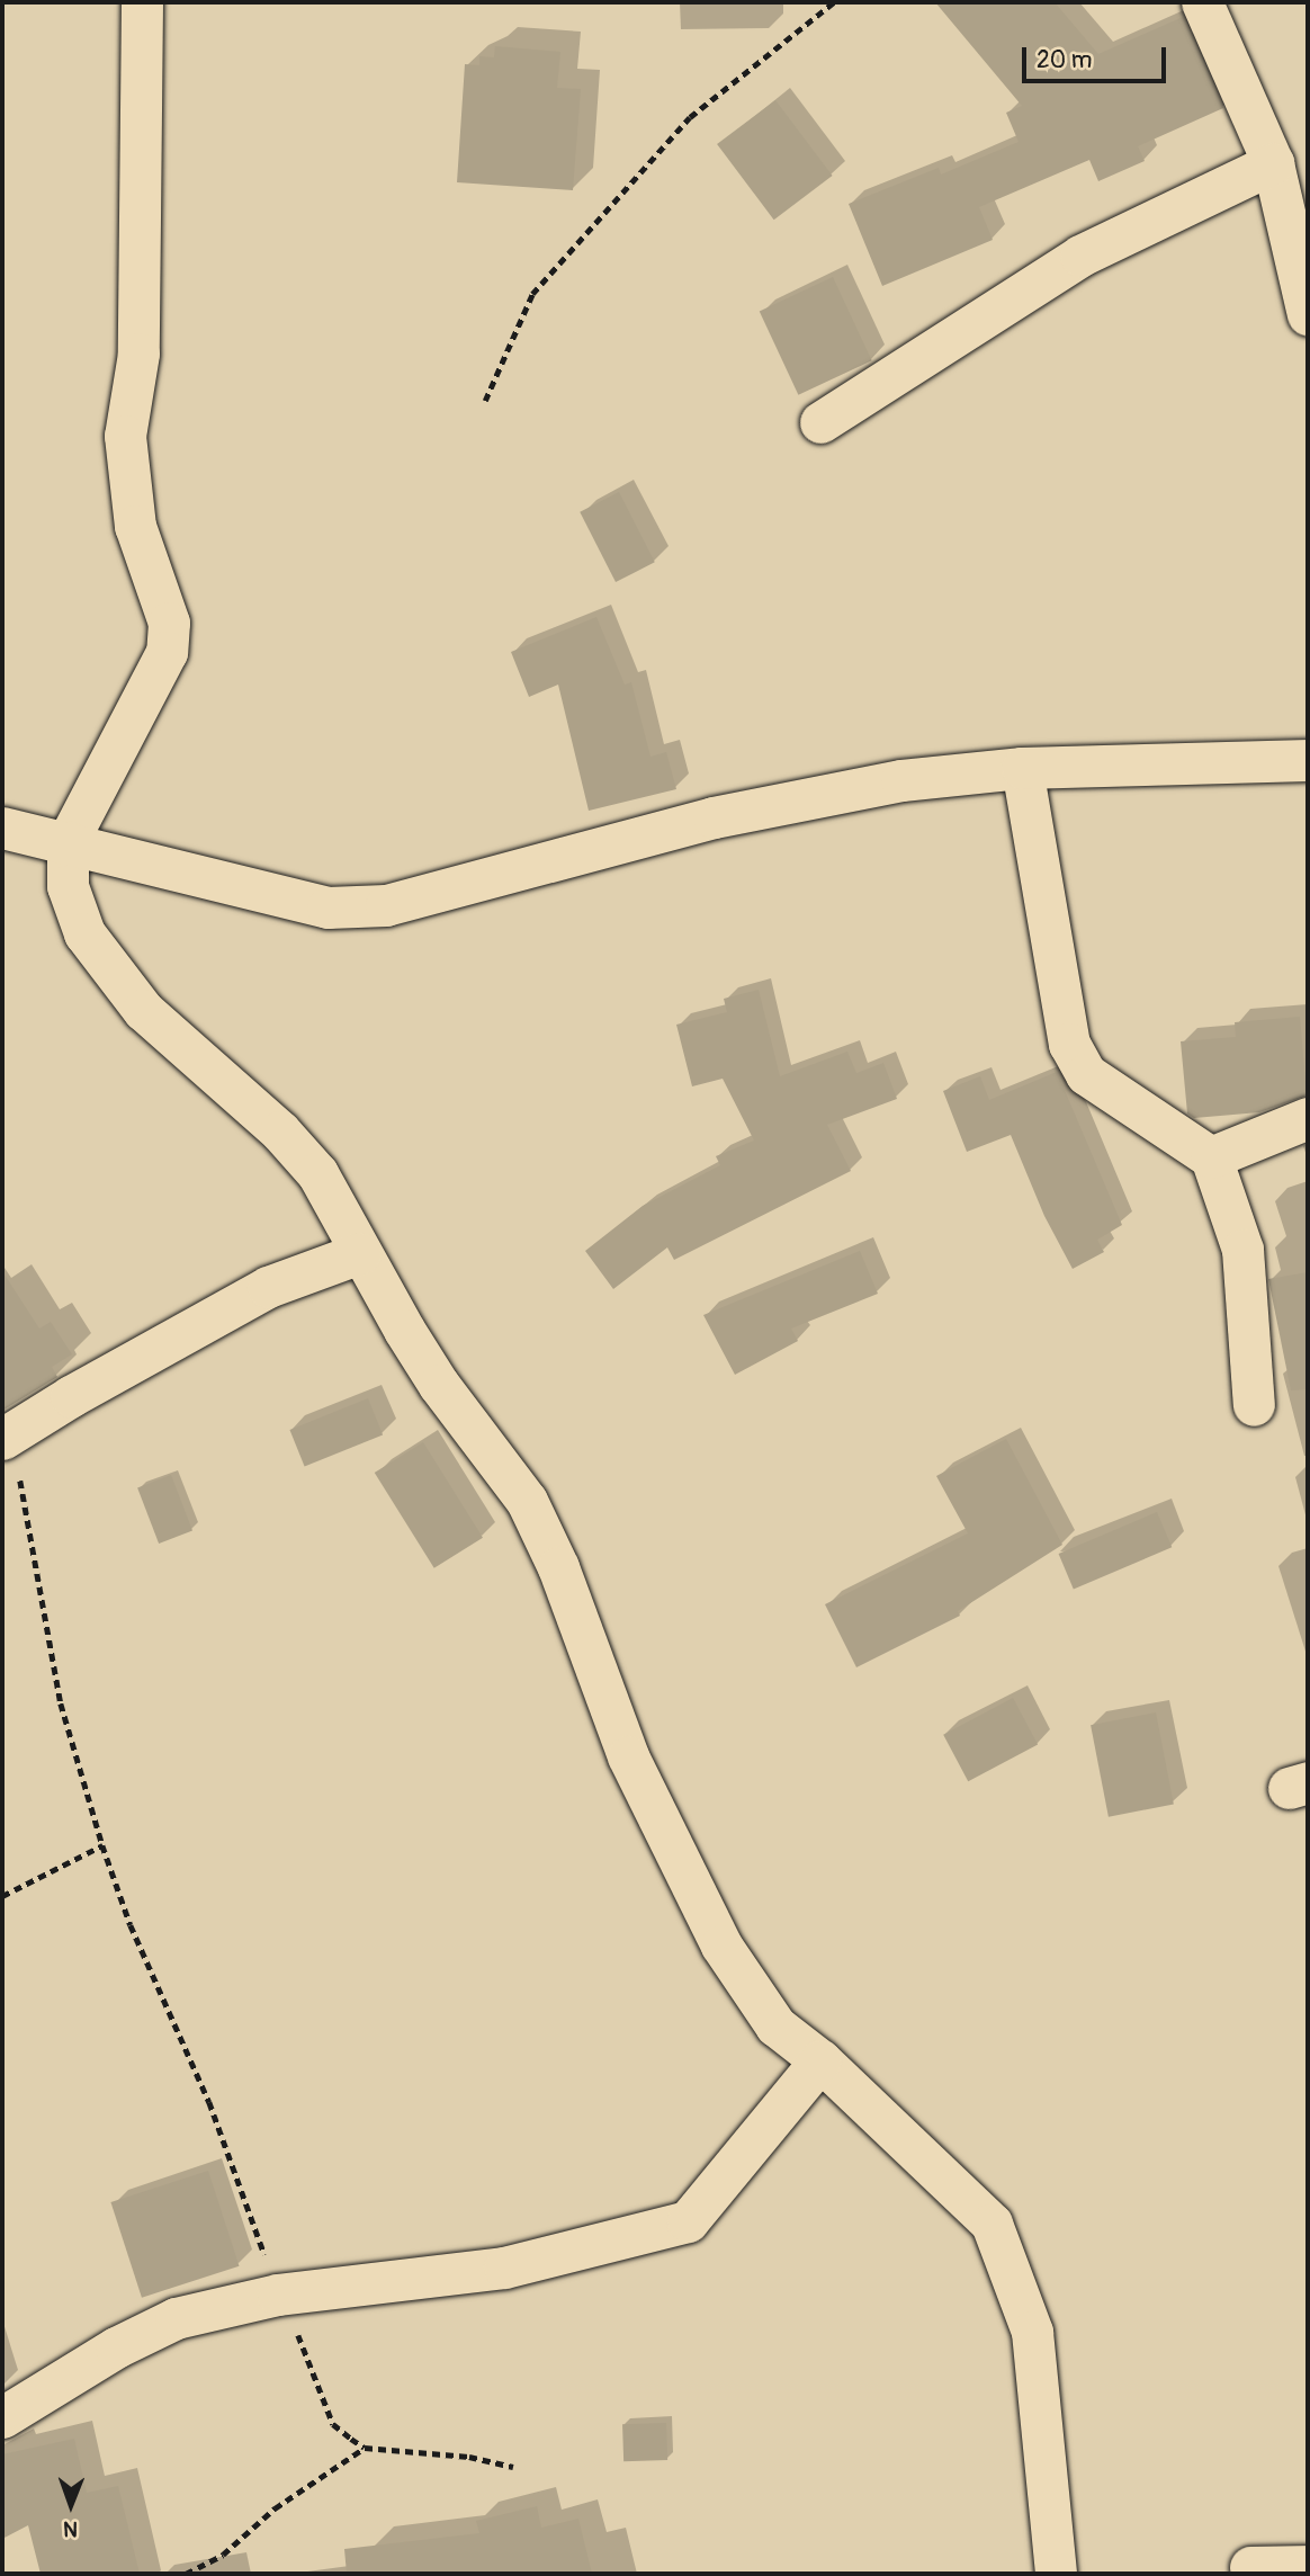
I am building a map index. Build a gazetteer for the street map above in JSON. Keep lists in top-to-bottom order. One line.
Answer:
{"scale_bar":"20 m","north":"bottom"}
